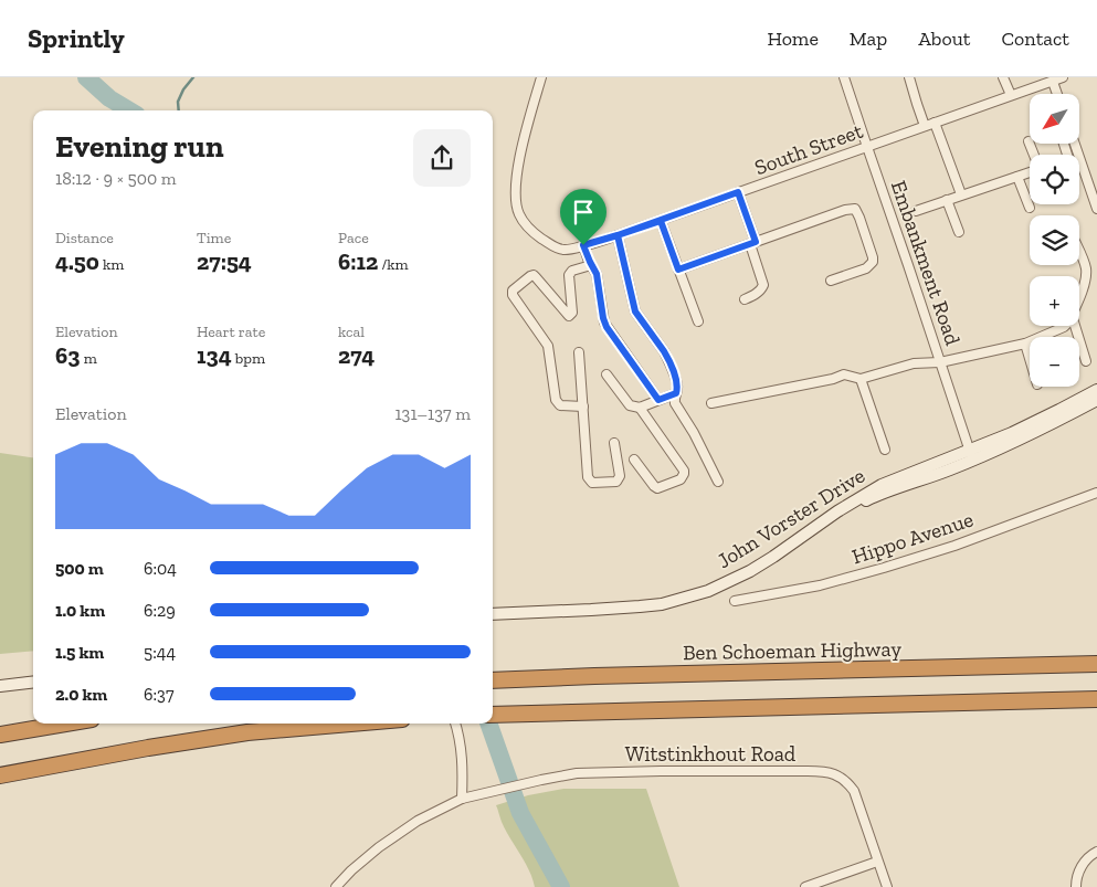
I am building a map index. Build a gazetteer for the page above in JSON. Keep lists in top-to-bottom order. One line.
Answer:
{"streets":{"highway":["Ben Schoeman Highway"],"main road":["John Vorster Drive"],"street":["South Street","Embankment Road","Hippo Avenue","Witstinkhout Road"]},"crossings":[["South Street","Embankment Road"],["Embankment Road","John Vorster Drive"]],"north":"bottom left","page":{"header":"Sprintly","nav":["Home","Map","About","Contact"],"map_buttons":["+","−"],"heading":["Evening run","18:12 · 9 × 500 m"],"stats":[["Distance","4.50 km"],["Time","27:54"],["Pace","6:12 /km"],["Elevation","63 m"],["Heart rate","134 bpm"],["kcal","274"]],"chart":["Elevation","131–137 m"],"list":[{"name":"500 m","note":"6:04"},{"name":"1.0 km","note":"6:29"},{"name":"1.5 km","note":"5:44"},{"name":"2.0 km","note":"6:37"}]}}
